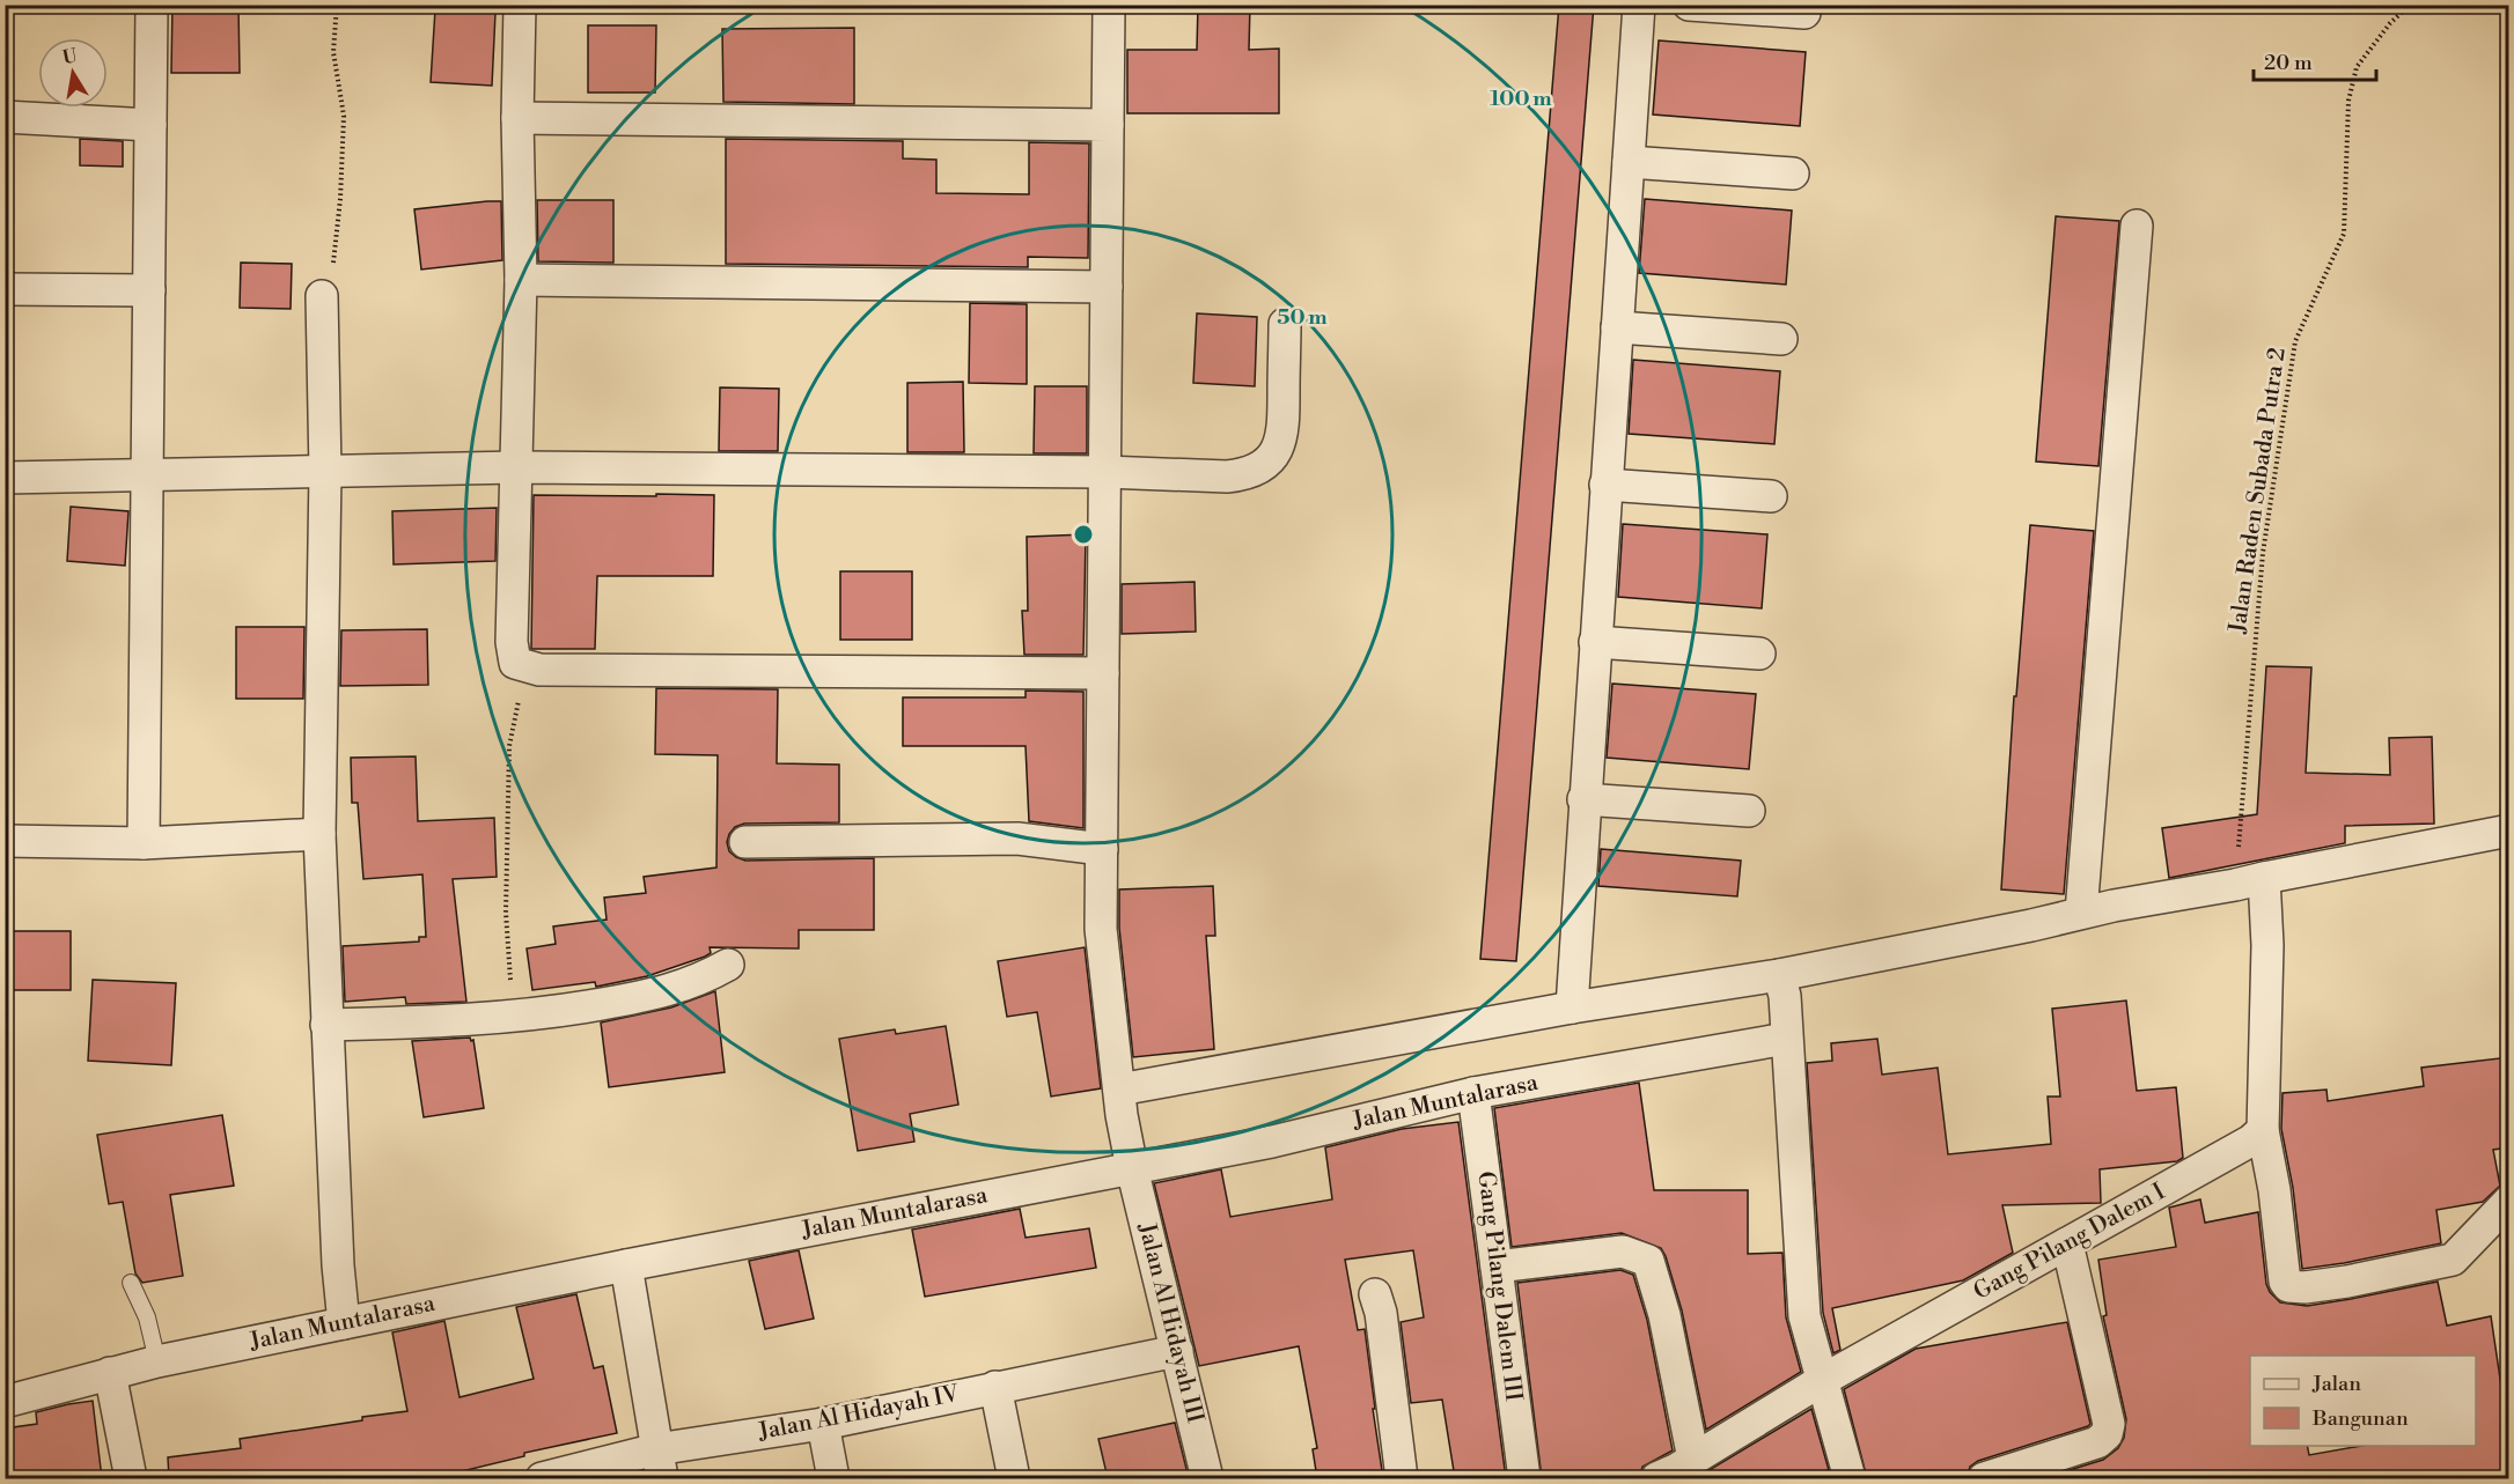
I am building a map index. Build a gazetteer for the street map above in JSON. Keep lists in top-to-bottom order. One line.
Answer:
{"streets":{"street":["Jalan Muntalarasa","Gang Pilang Dalem I","Gang Pilang Dalem III","Jalan Al Hidayah III","Jalan Al Hidayah IV"],"path":["Jalan Raden Subada Putra 2"]},"crossings":[["Jalan Muntalarasa","Gang Pilang Dalem III"],["Jalan Muntalarasa","Jalan Al Hidayah III"],["Jalan Al Hidayah III","Jalan Al Hidayah IV"]],"legend":["Jalan","Bangunan"],"scale_bar":"20 m","north":"top","rings":["100 m","50 m"]}
